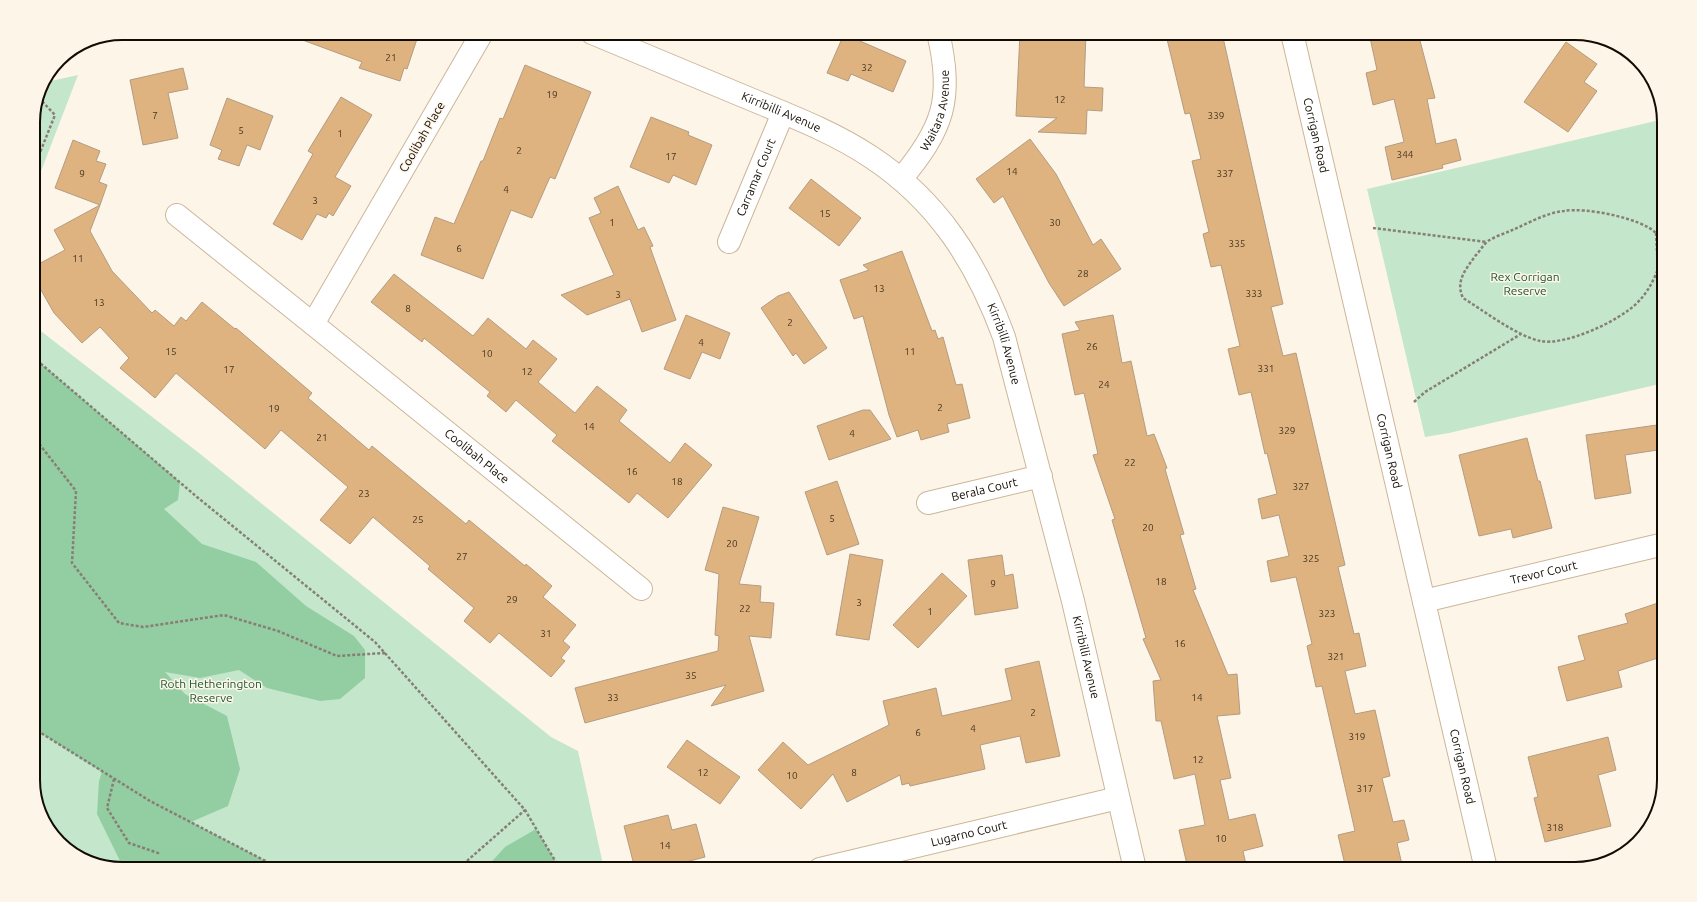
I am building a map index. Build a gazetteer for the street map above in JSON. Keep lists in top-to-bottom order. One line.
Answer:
{"streets":{"street":["Waitara Avenue","Kirribilli Avenue","Corrigan Road","Coolibah Place","Carramar Court","Berala Court","Trevor Court","Lugarno Court"]},"crossings":[["Waitara Avenue","Kirribilli Avenue"],["Kirribilli Avenue","Carramar Court"],["Kirribilli Avenue","Berala Court"],["Kirribilli Avenue","Lugarno Court"],["Corrigan Road","Trevor Court"]],"parks":["Rex Corrigan Reserve","Roth Hetherington Reserve"],"house_numbers":["21","32","19","12","7","339","5","1","2","344","17","14","9","337","4","3","15","1","30","335","6","11","28","13","333","3","13","8","2","4","26","15","11","10","331","17","12","24","2","19","14","329","4","21","22","16","18","327","23","5","25","20","20","27","325","18","9","29","3","22","1","323","31","16","321","35","33","14","2","4","6","319","12","12","8","10","317","318","10","14"]}
